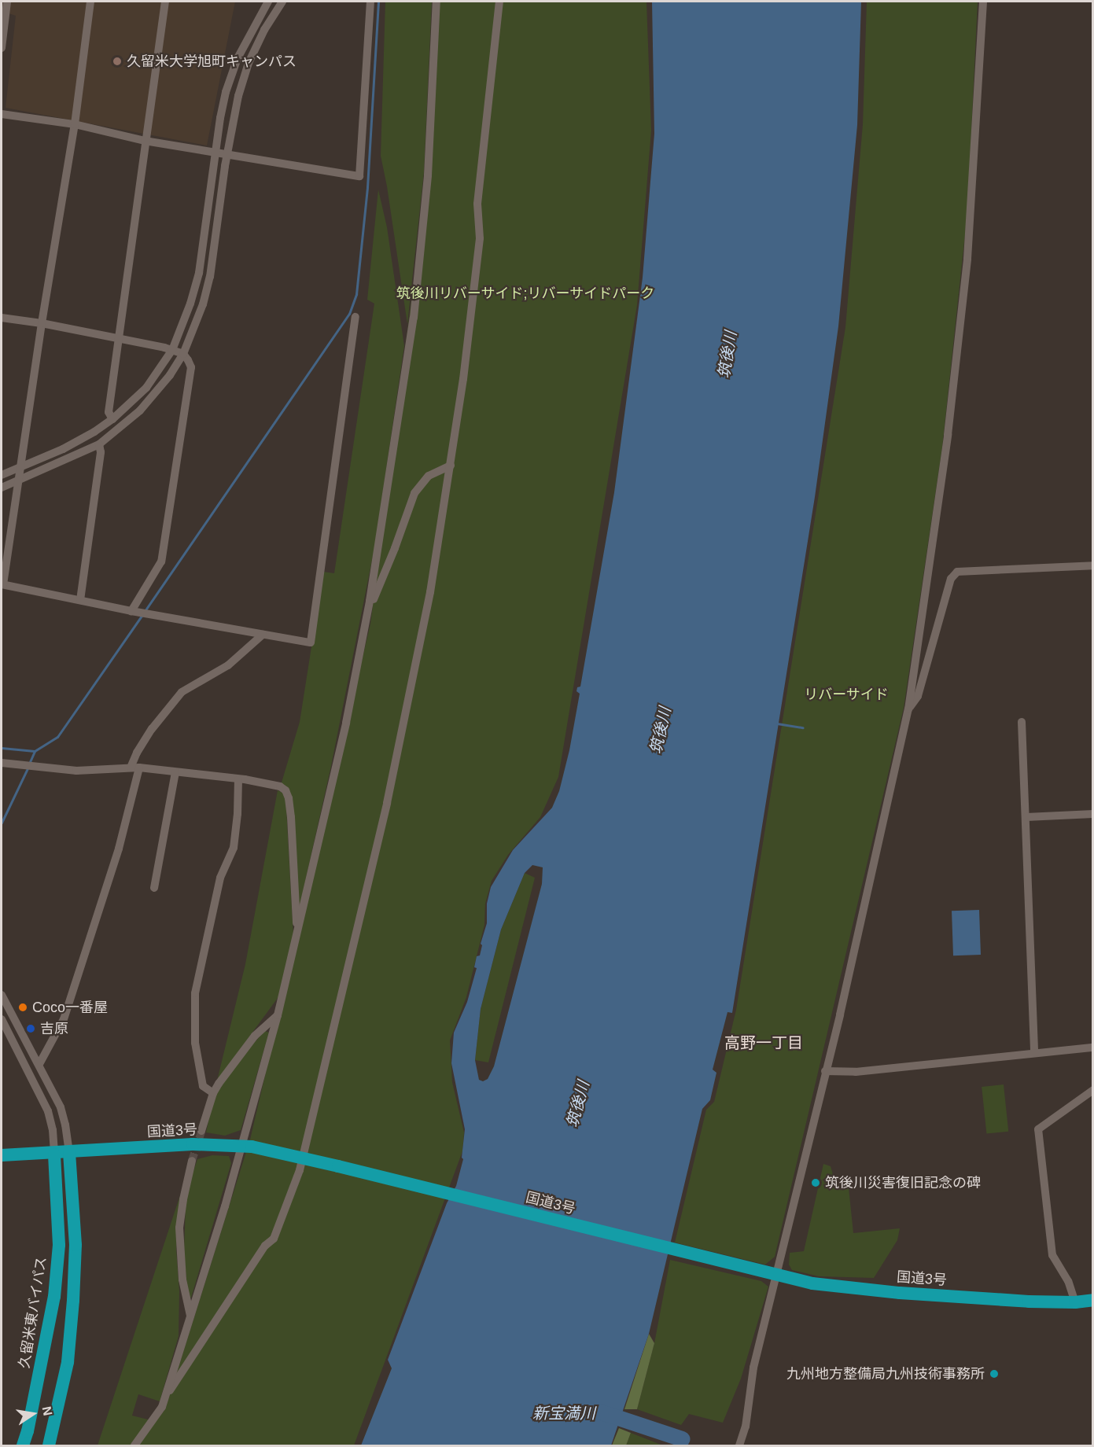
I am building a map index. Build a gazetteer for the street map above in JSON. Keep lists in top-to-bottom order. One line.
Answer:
{"streets":{"highway":["国道3号","久留米東バイパス"]},"crossings":[["国道3号","久留米東バイパス"]],"districts":["高野一丁目"],"water":["筑後川","新宝満川"],"parks":["筑後川リバーサイド;リバーサイドパーク","リバーサイド"],"places":["久留米大学旭町キャンパス","Coco一番屋","吉原","筑後川災害復旧記念の碑","九州地方整備局九州技術事務所"],"north":"right"}
